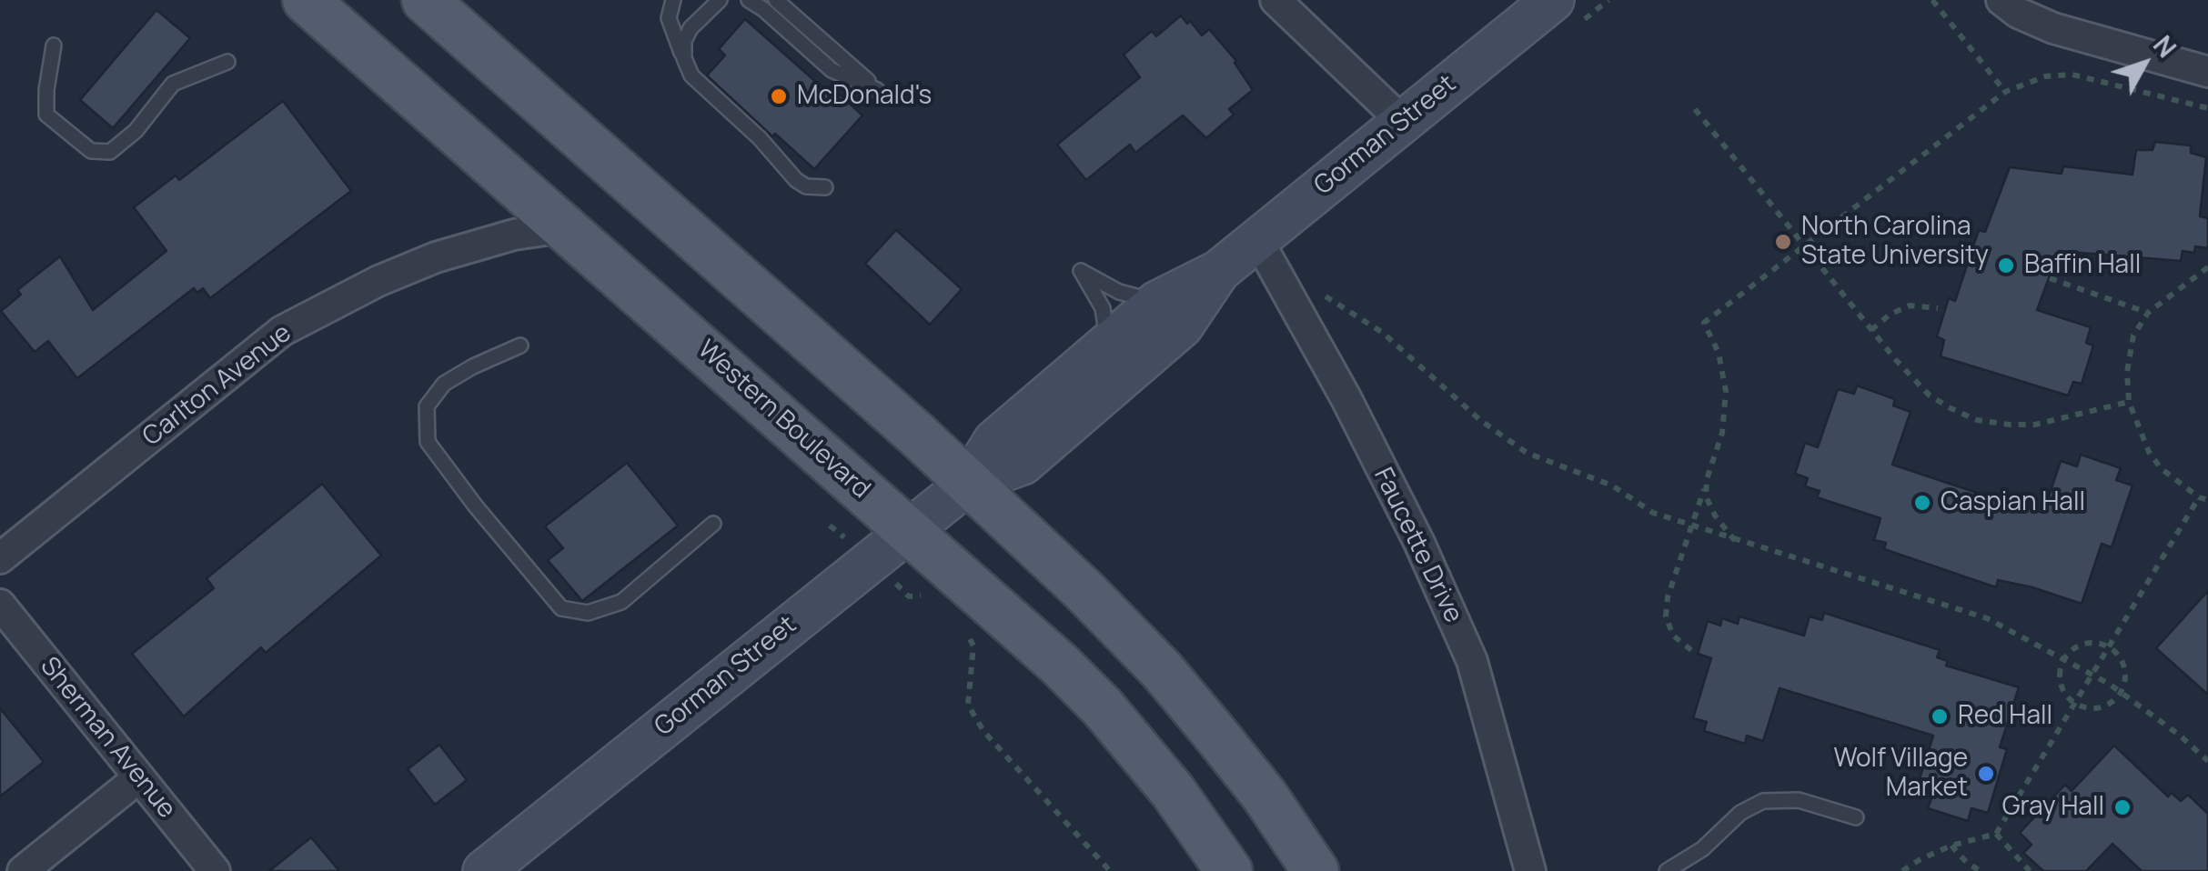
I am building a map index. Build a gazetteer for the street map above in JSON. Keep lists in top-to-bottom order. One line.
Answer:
{"streets":{"main road":["Gorman Street","Western Boulevard"],"street":["Carlton Avenue","Faucette Drive","Sherman Avenue"]},"crossings":[["Gorman Street","Western Boulevard"],["Gorman Street","Faucette Drive"],["Carlton Avenue","Western Boulevard"]],"places":["McDonald's","North Carolina State University","Baffin Hall","Caspian Hall","Red Hall","Wolf Village Market","Gray Hall"],"north":"top right"}
